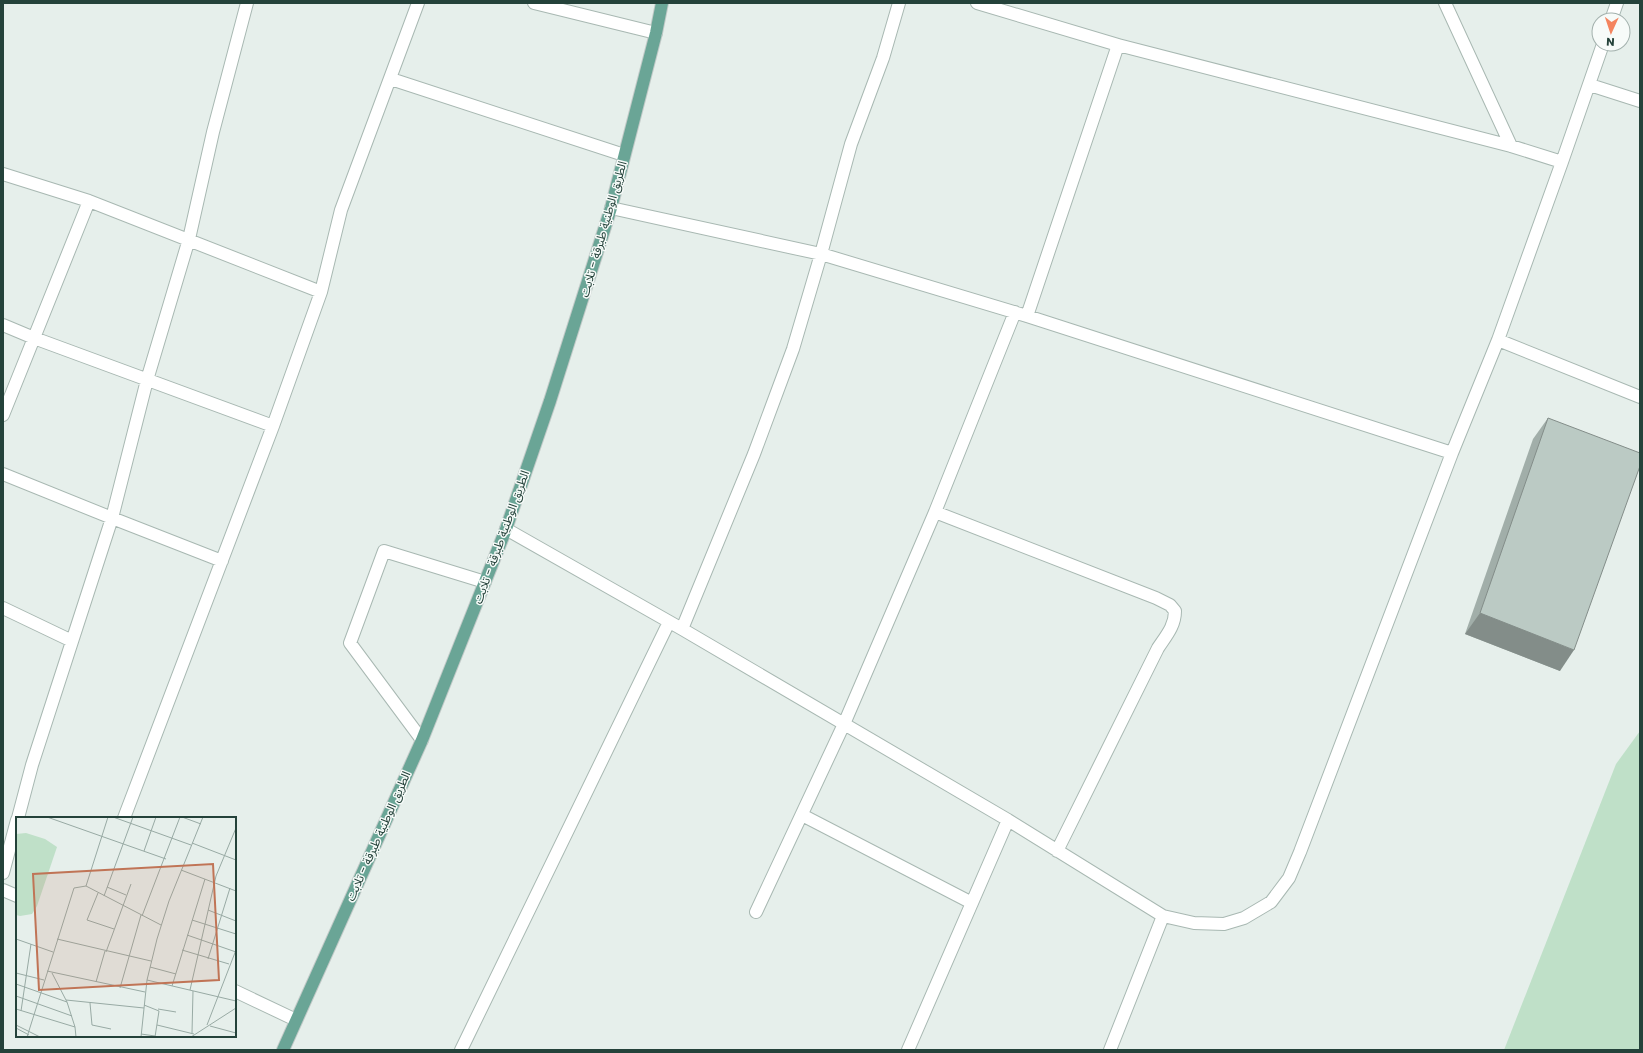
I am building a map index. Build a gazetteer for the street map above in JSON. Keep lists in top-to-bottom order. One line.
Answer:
{"streets":{"main road":["الطريق الوطنية طبرقة - تلابت"]},"north":"bottom"}
